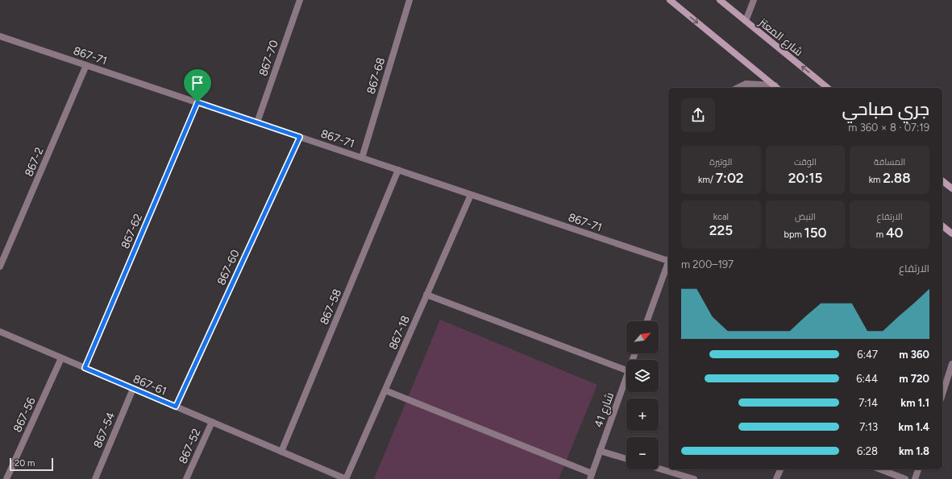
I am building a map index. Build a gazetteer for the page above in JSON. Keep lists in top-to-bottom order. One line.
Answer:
{"streets":{"street":["شارع المعتز","867-71","867-70","867-68","867-2","867-62","867-60","867-58","867-18","867-61","شارع 41","867-56","867-54","867-52"]},"crossings":[["867-71","867-70"],["867-71","867-68"],["867-71","867-2"],["867-71","867-62"],["867-71","867-60"],["867-71","867-58"],["867-71","867-18"],["867-62","867-61"],["867-60","867-61"],["867-58","867-61"],["867-18","867-61"],["867-61","867-56"],["867-61","867-54"],["867-61","867-52"]],"scale_bar":"20 m","north":"top right","page":{"heading":["جري صباحي","07:19 · 8 × 360 m"],"stats":[["المسافة","2.88 km"],["الوقت","20:15"],["الوتيرة","7:02 /km"],["الارتفاع","40 m"],["النبض","150 bpm"],["kcal","225"]],"chart":["الارتفاع","197–200 m"],"map_buttons":["+","−"],"list":[{"name":"360 m","note":"6:47"},{"name":"720 m","note":"6:44"},{"name":"1.1 km","note":"7:14"},{"name":"1.4 km","note":"7:13"},{"name":"1.8 km","note":"6:28"}],"scale":"20 m"}}
